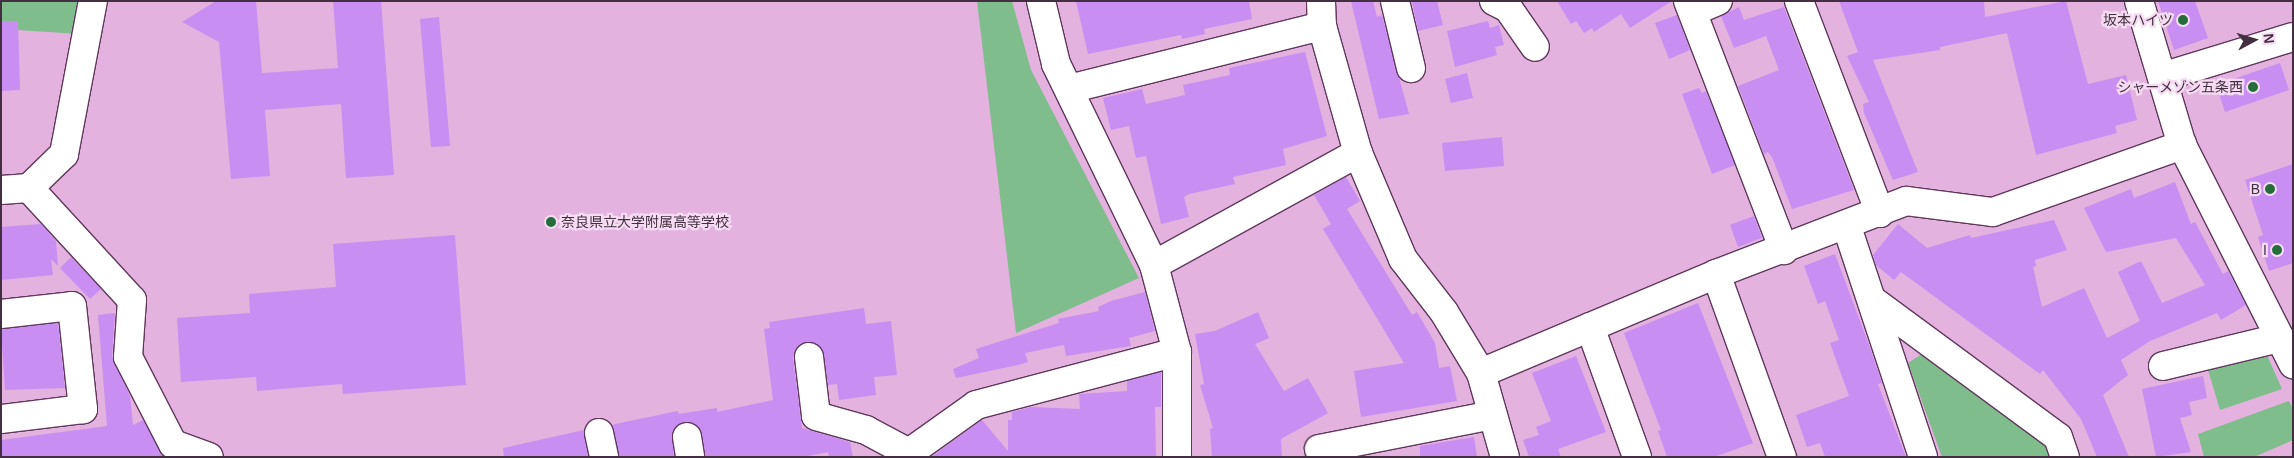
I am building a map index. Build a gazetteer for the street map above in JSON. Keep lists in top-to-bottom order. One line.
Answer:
{"places":["坂本ハイツ","シャーメゾン五条西","B","奈良県立大学附属高等学校","I"],"north":"right"}
